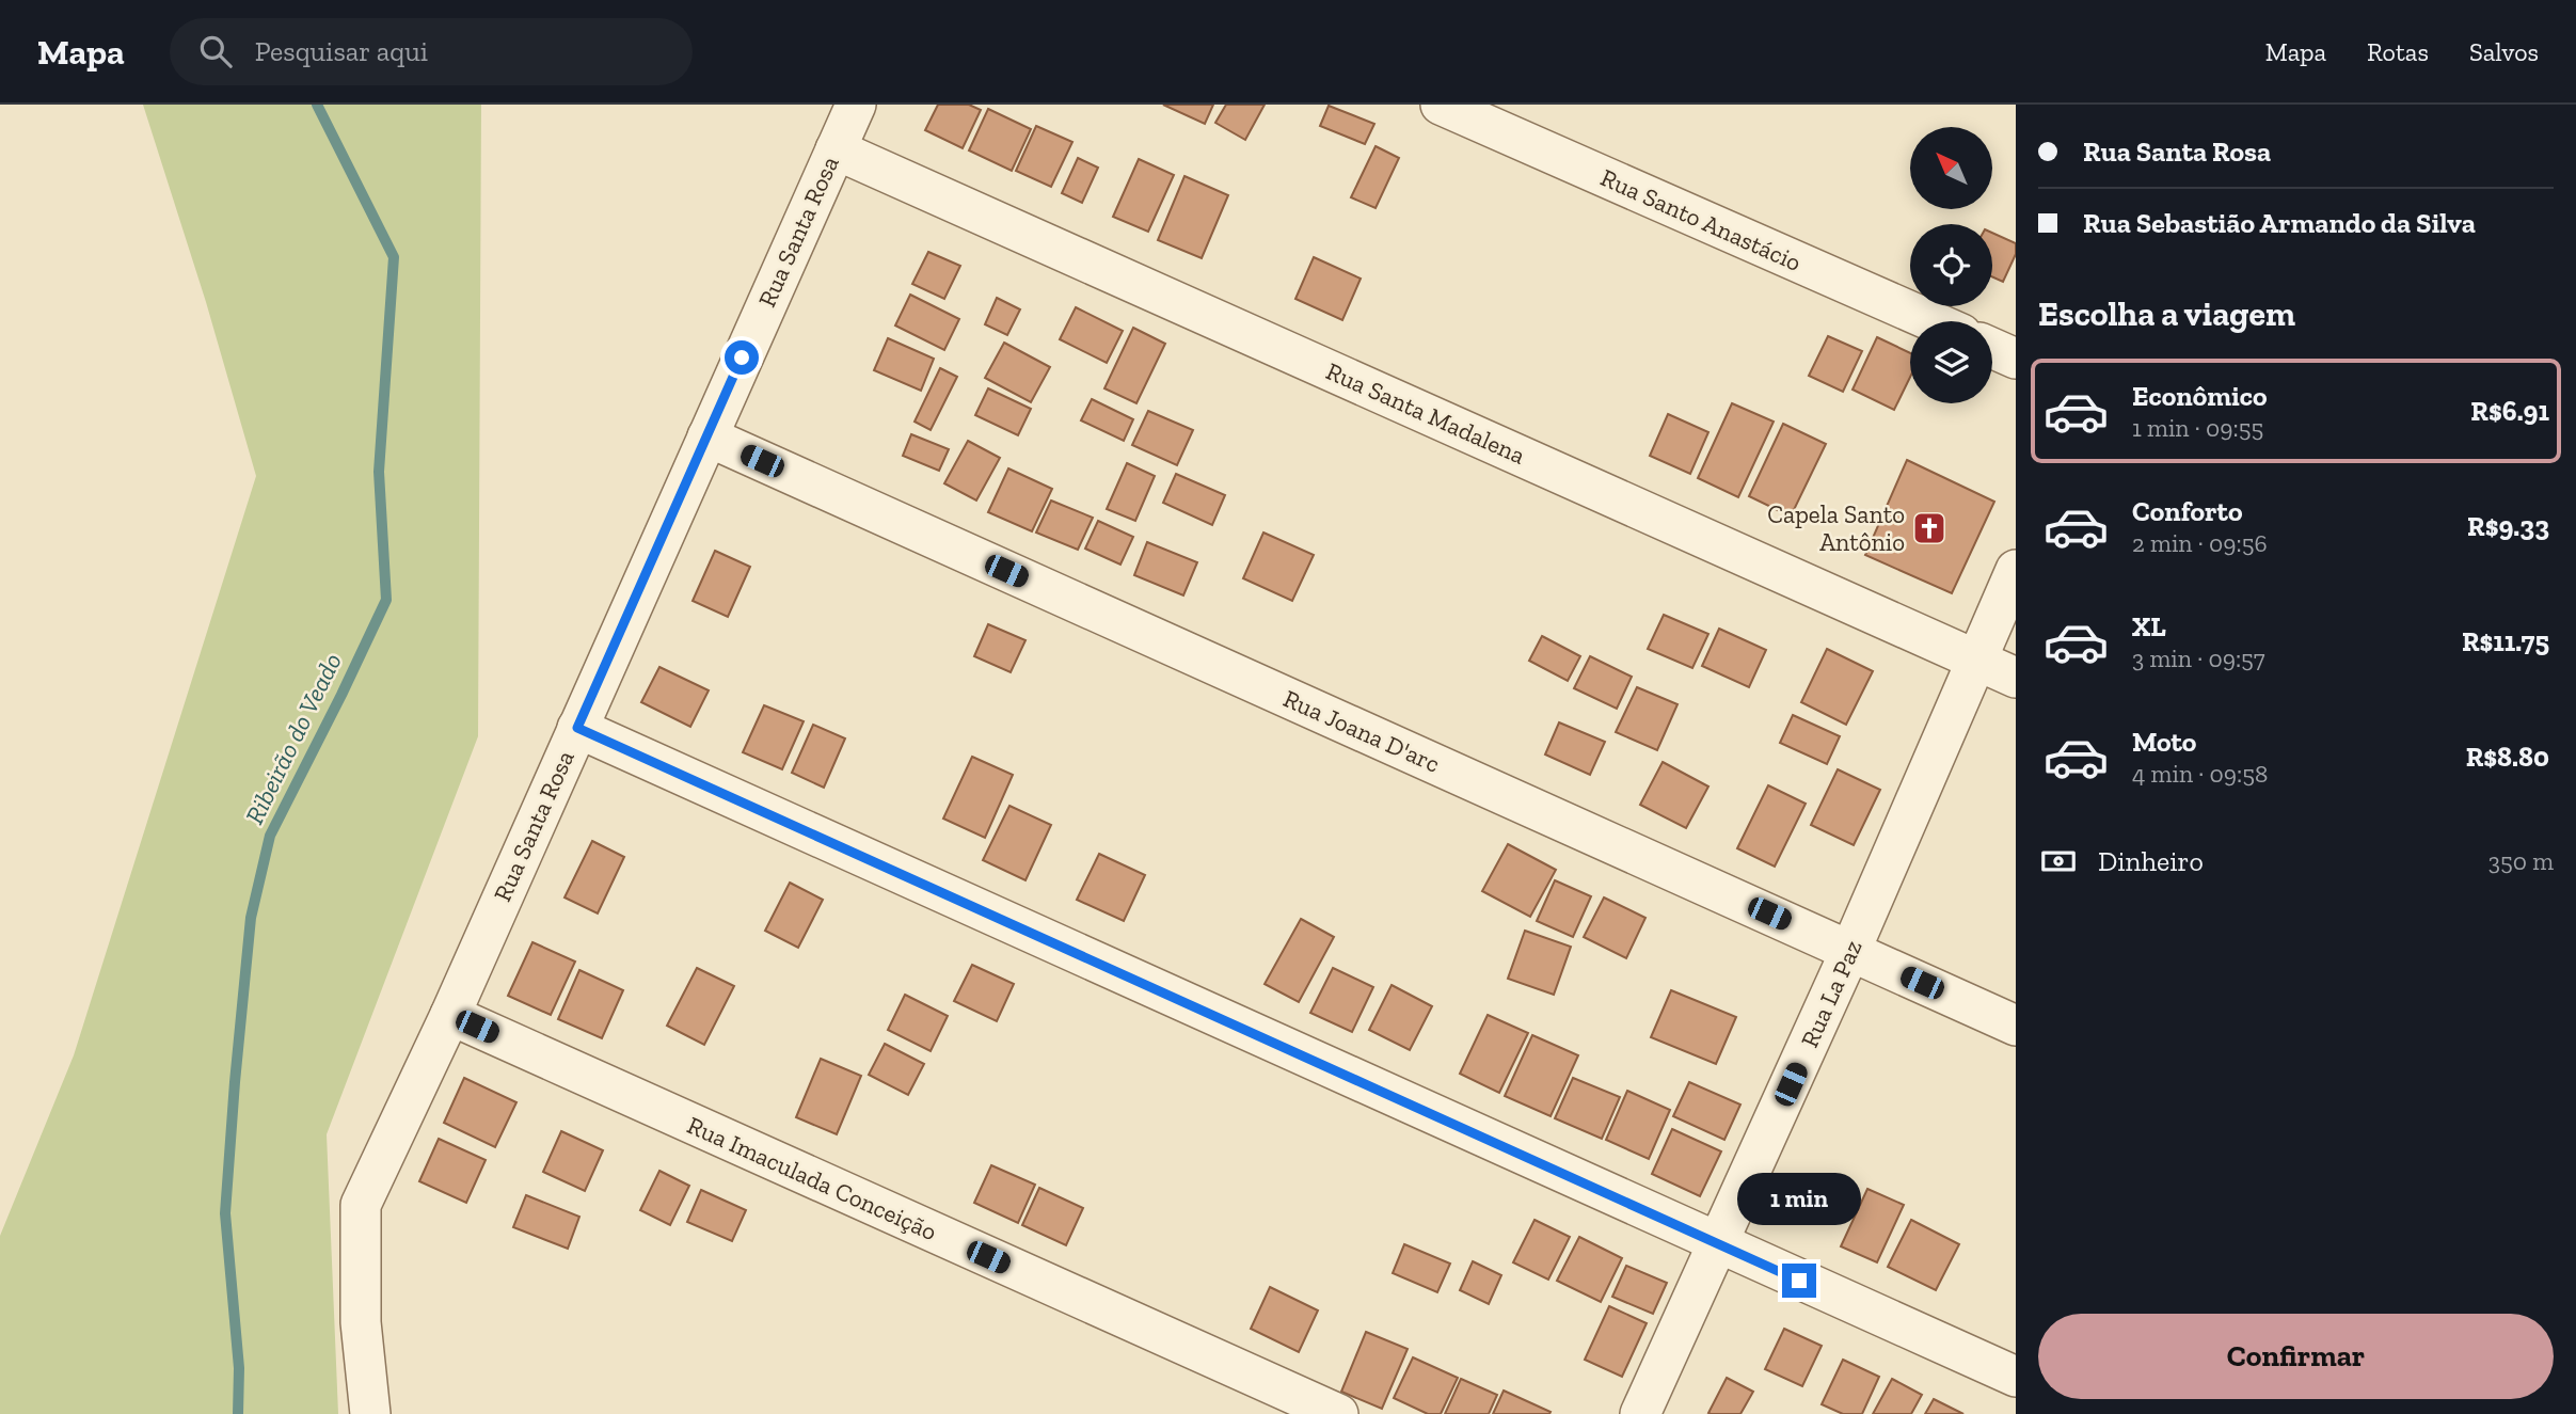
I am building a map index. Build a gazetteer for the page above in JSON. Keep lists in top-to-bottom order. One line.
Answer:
{"streets":{"street":["Rua Santo Anastácio","Rua Santa Rosa","Rua Santa Madalena","Rua Joana D'arc","Rua La Paz","Rua Imaculada Conceição"]},"crossings":[["Rua Santa Rosa","Rua Santa Madalena"],["Rua Santa Rosa","Rua Joana D'arc"],["Rua Santa Rosa","Rua Imaculada Conceição"],["Rua Santa Madalena","Rua La Paz"],["Rua Joana D'arc","Rua La Paz"]],"water":["Ribeirão do Veado"],"places":{"church":["Capela Santo Antônio"]},"north":"top left","page":{"header":"Mapa","search":"Pesquisar aqui","nav":["Mapa","Rotas","Salvos"],"banner":["Rua Santa Rosa","Rua Sebastião Armando da Silva"],"heading":"Escolha a viagem","list":[{"name":"Econômico","note":"1 min · 09:55","value":"R$6.91"},{"name":"Conforto","note":"2 min · 09:56","value":"R$9.33"},{"name":"XL","note":"3 min · 09:57","value":"R$11.75"},{"name":"Moto","note":"4 min · 09:58","value":"R$8.80"}],"pay":["Dinheiro","350 m"],"bubble":"1 min","buttons":"Confirmar"}}
